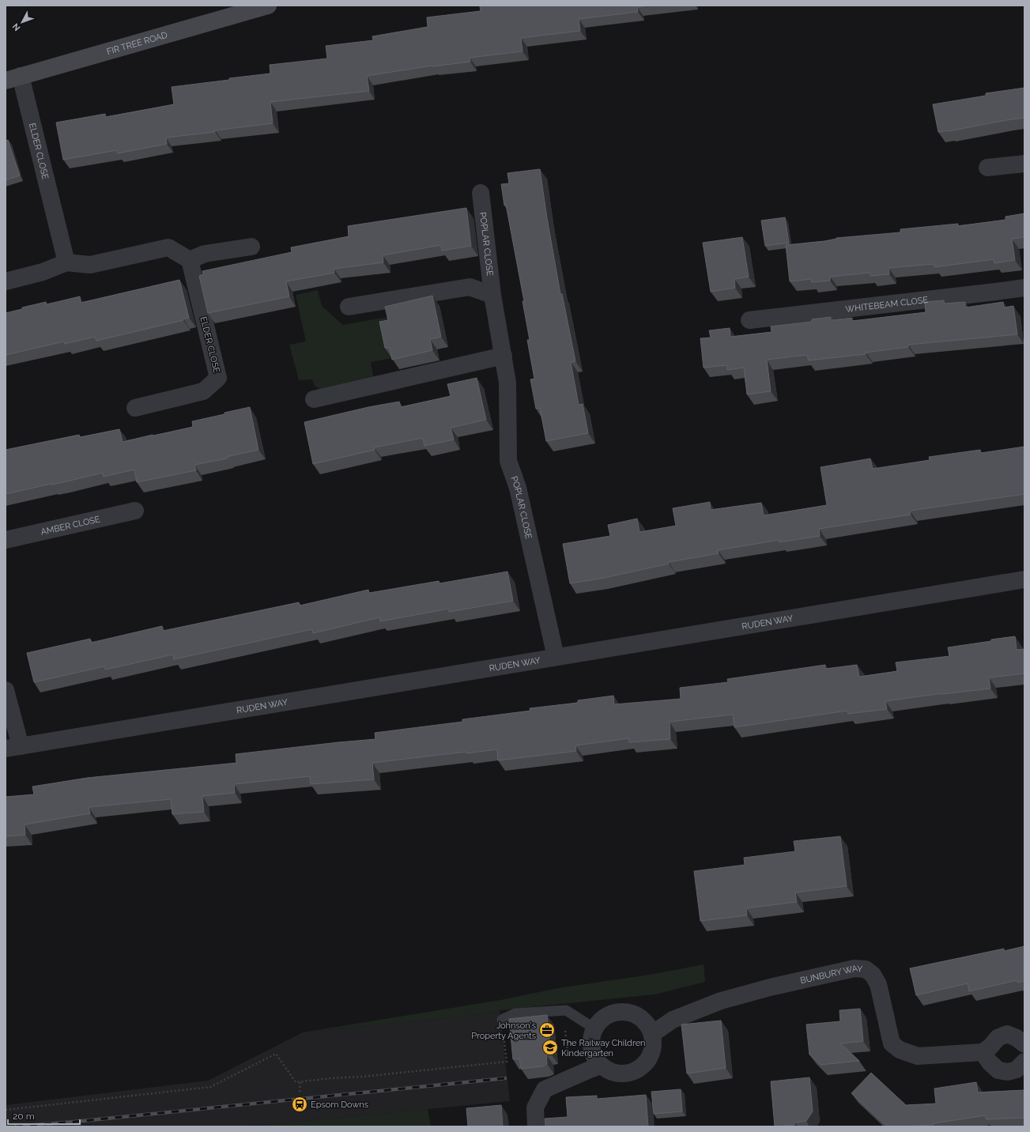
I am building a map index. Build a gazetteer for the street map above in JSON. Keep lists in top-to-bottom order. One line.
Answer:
{"streets":{"main road":["FIR TREE ROAD"],"street":["ELDER CLOSE","POPLAR CLOSE","WHITEBEAM CLOSE","AMBER CLOSE","RUDEN WAY","BUNBURY WAY"]},"crossings":[["FIR TREE ROAD","ELDER CLOSE"],["POPLAR CLOSE","RUDEN WAY"]],"places":{"office":["Johnson's Property Agents"],"school or university":["The Railway Children Kindergarten"],"station":["Epsom Downs"]},"scale_bar":"20 m","north":"bottom left"}
